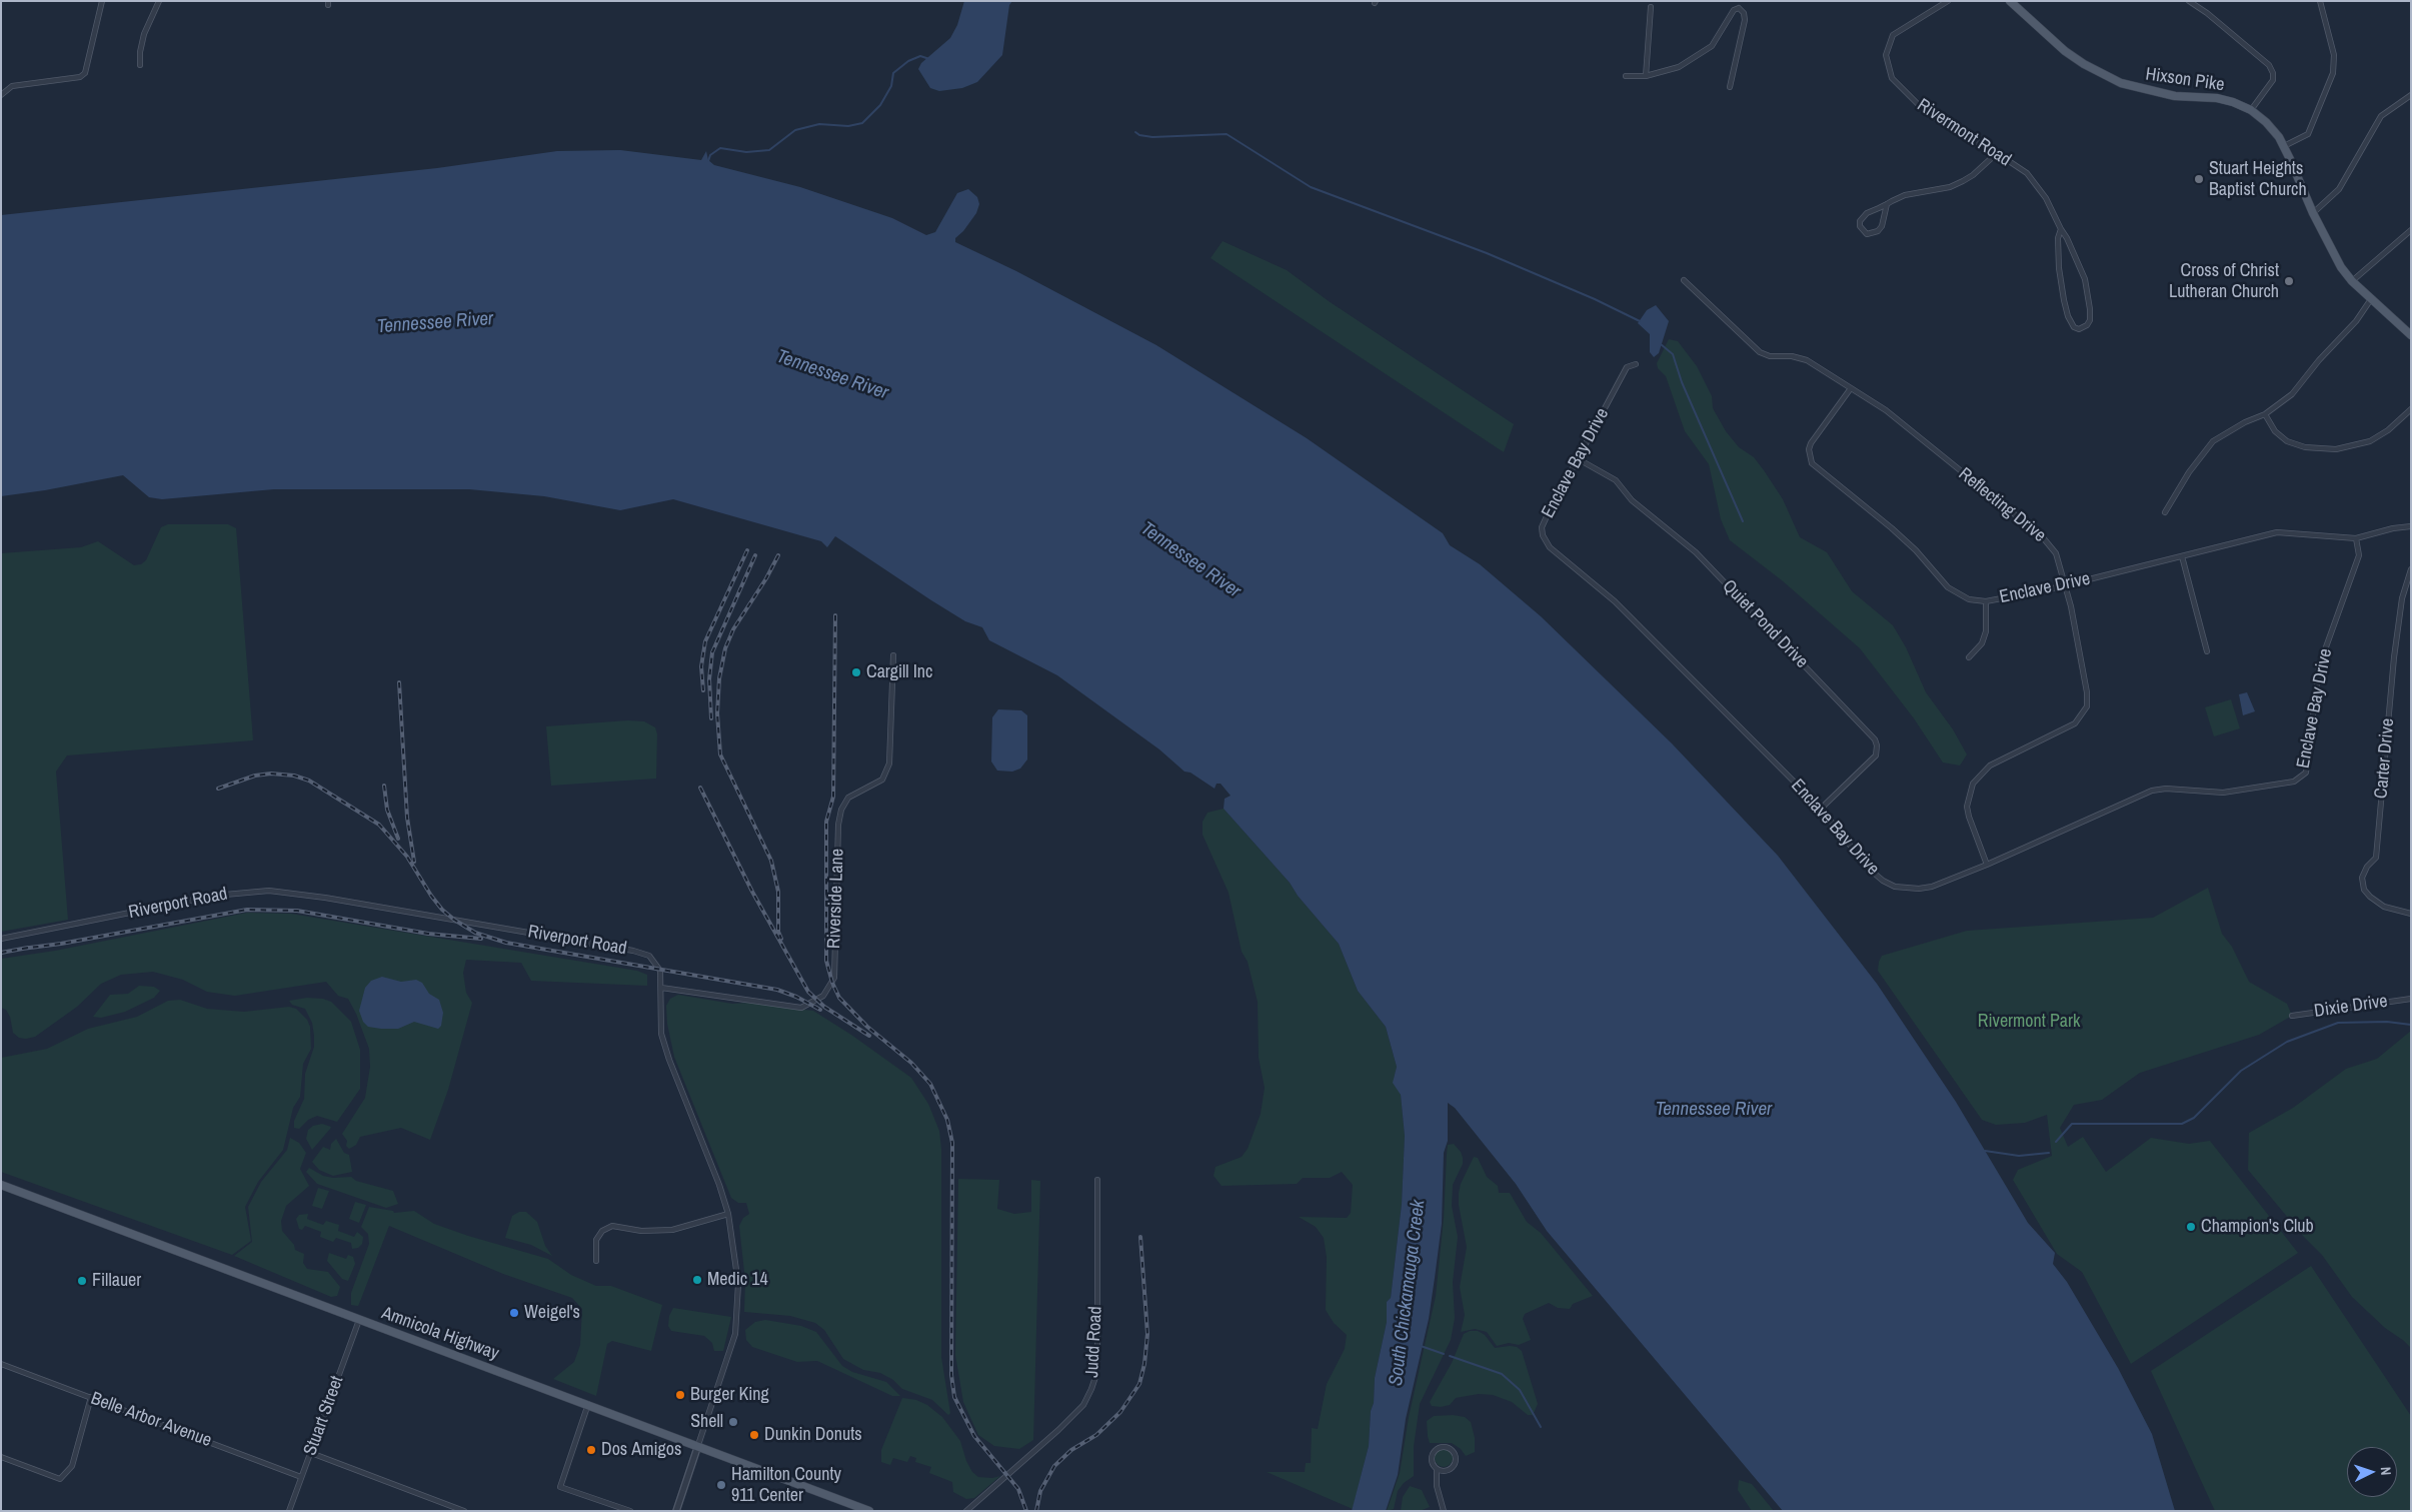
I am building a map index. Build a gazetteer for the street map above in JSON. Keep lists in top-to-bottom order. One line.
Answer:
{"streets":{"main road":["Hixson Pike","Amnicola Highway"],"street":["Rivermont Road","Enclave Bay Drive","Reflecting Drive","Enclave Drive","Quiet Pond Drive","Carter Drive","Riverside Lane","Riverport Road","Dixie Drive","Judd Road","Stuart Street","Belle Arbor Avenue"]},"crossings":[["Enclave Bay Drive","Reflecting Drive"],["Enclave Bay Drive","Enclave Drive"],["Enclave Bay Drive","Quiet Pond Drive"],["Reflecting Drive","Enclave Drive"],["Riverside Lane","Riverport Road"],["Riverport Road","Amnicola Highway"],["Amnicola Highway","Stuart Street"],["Stuart Street","Belle Arbor Avenue"]],"water":["Tennessee River","South Chickamauga Creek"],"parks":["Rivermont Park"],"places":["Stuart Heights Baptist Church","Cross of Christ Lutheran Church","Cargill Inc","Champion's Club","Medic 14","Fillauer","Weigel's","Burger King","Shell","Dunkin Donuts","Dos Amigos","Hamilton County 911 Center"],"north":"right"}
